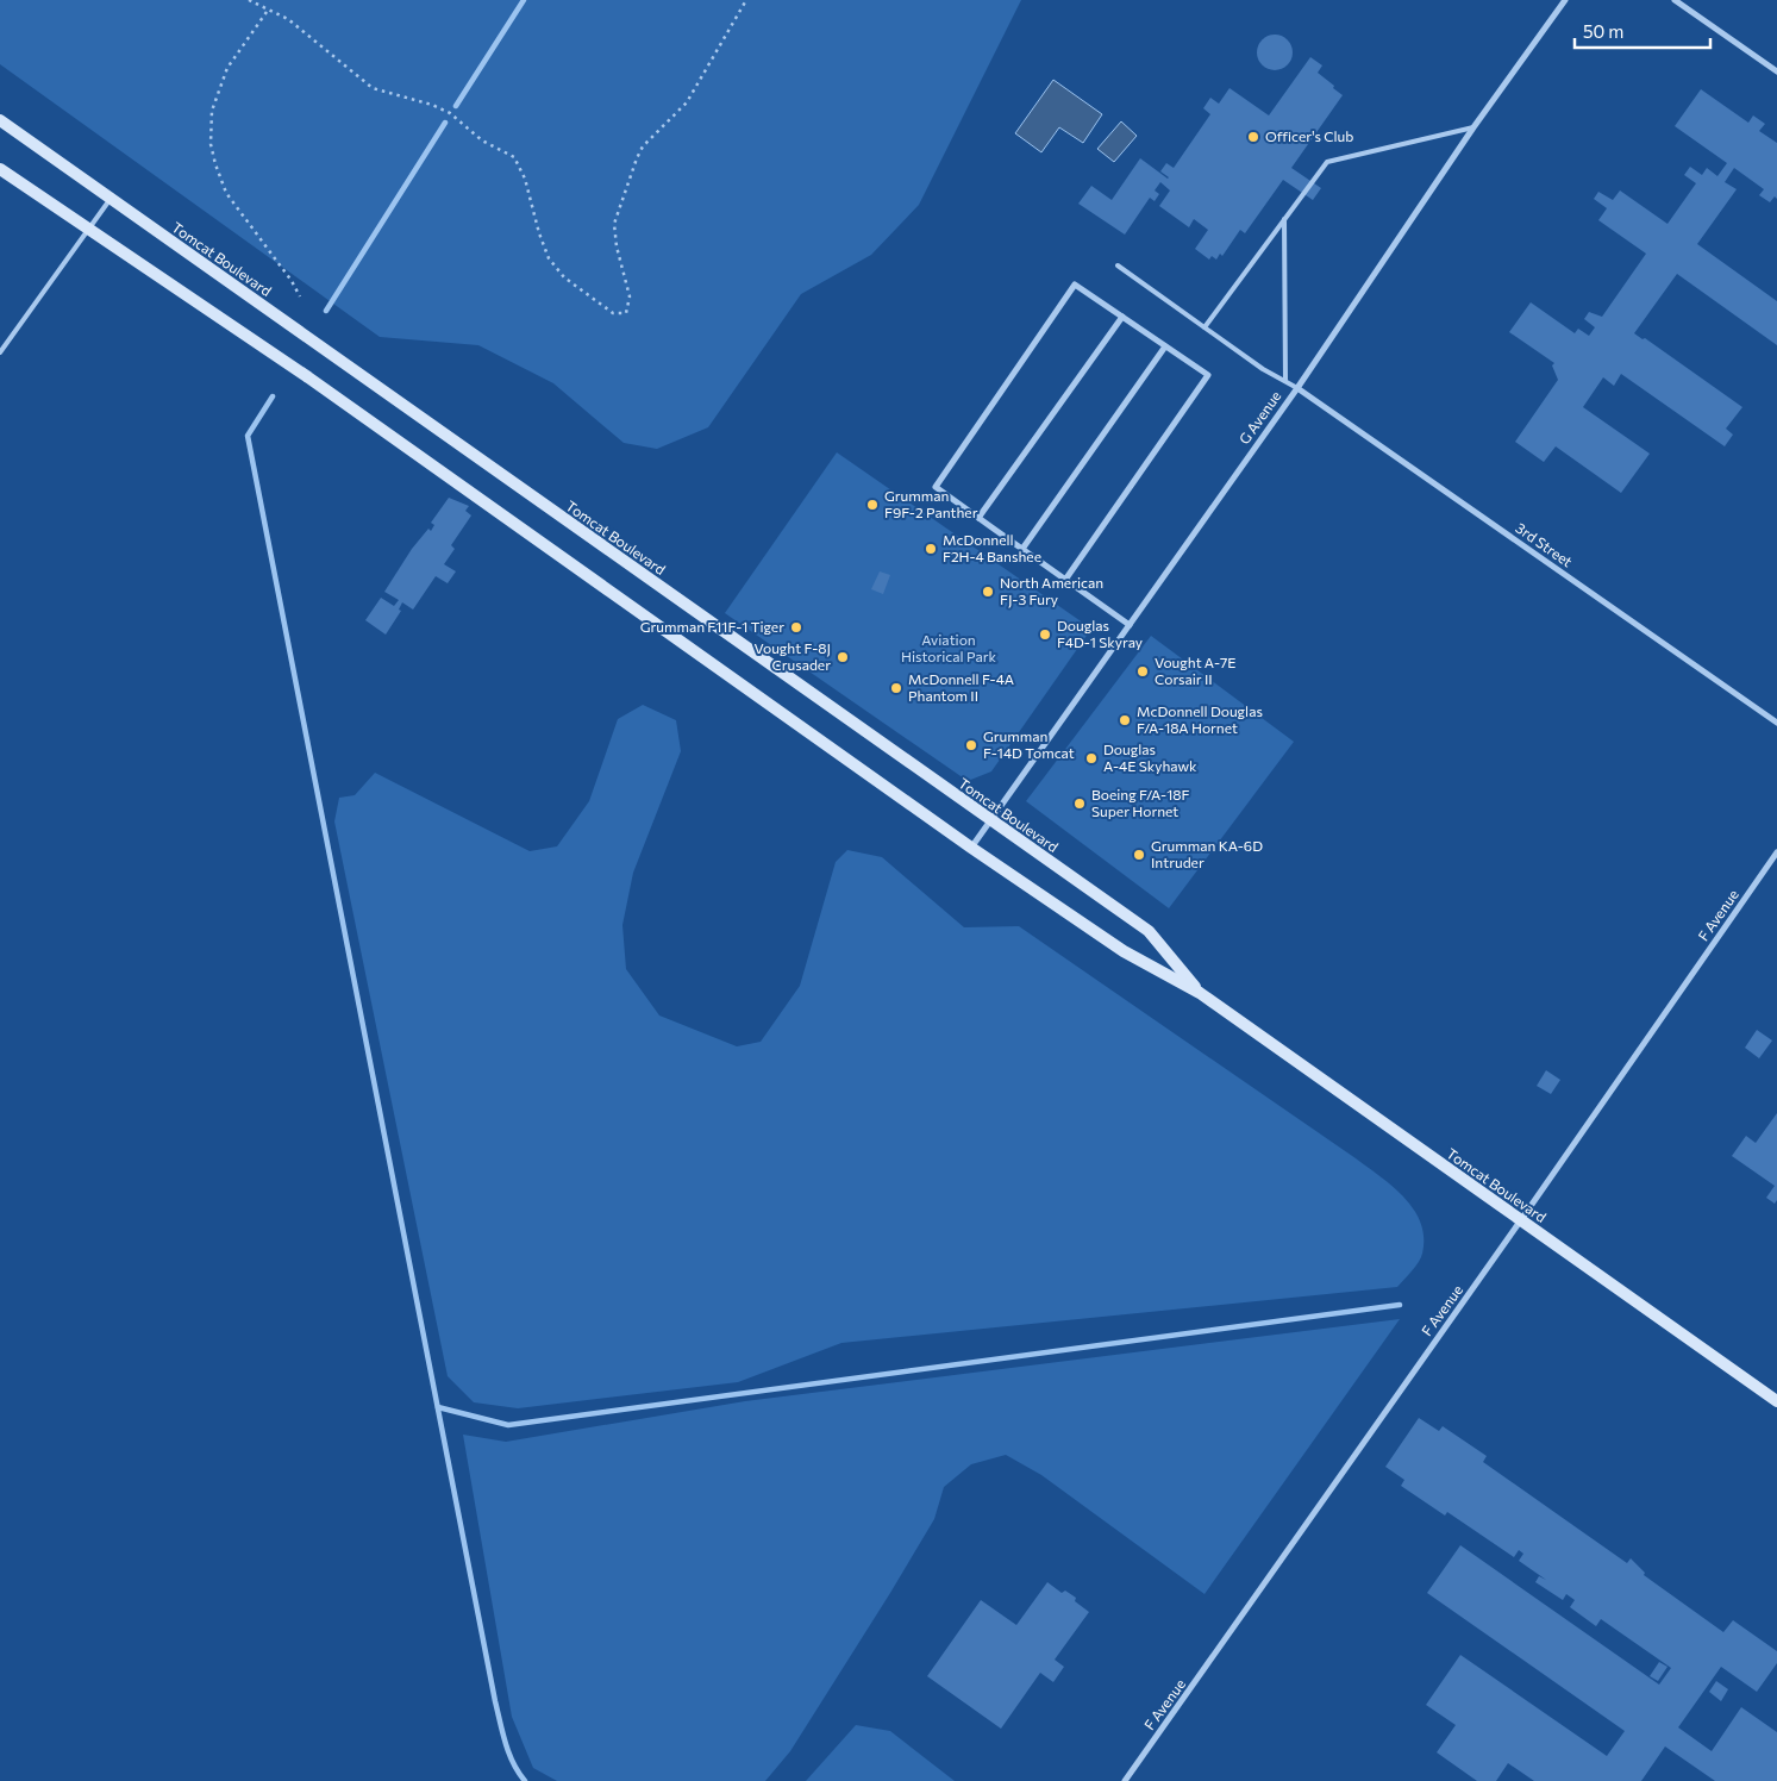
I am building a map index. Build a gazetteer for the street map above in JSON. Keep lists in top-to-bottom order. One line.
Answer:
{"streets":{"main road":["Tomcat Boulevard"],"street":["G Avenue","3rd Street","F Avenue"]},"crossings":[["Tomcat Boulevard","G Avenue"],["Tomcat Boulevard","F Avenue"],["G Avenue","3rd Street"]],"parks":["Aviation Historical Park"],"places":["Officer's Club","Grumman F9F-2 Panther","McDonnell F2H-4 Banshee","North American FJ-3 Fury","Grumman F11F-1 Tiger","Douglas F4D-1 Skyray","Vought F-8J Crusader","Vought A-7E Corsair II","McDonnell F-4A Phantom II","McDonnell Douglas F/A-18A Hornet","Grumman F-14D Tomcat","Douglas A-4E Skyhawk","Boeing F/A-18F Super Hornet","Grumman KA-6D Intruder"],"scale_bar":"50 m"}
